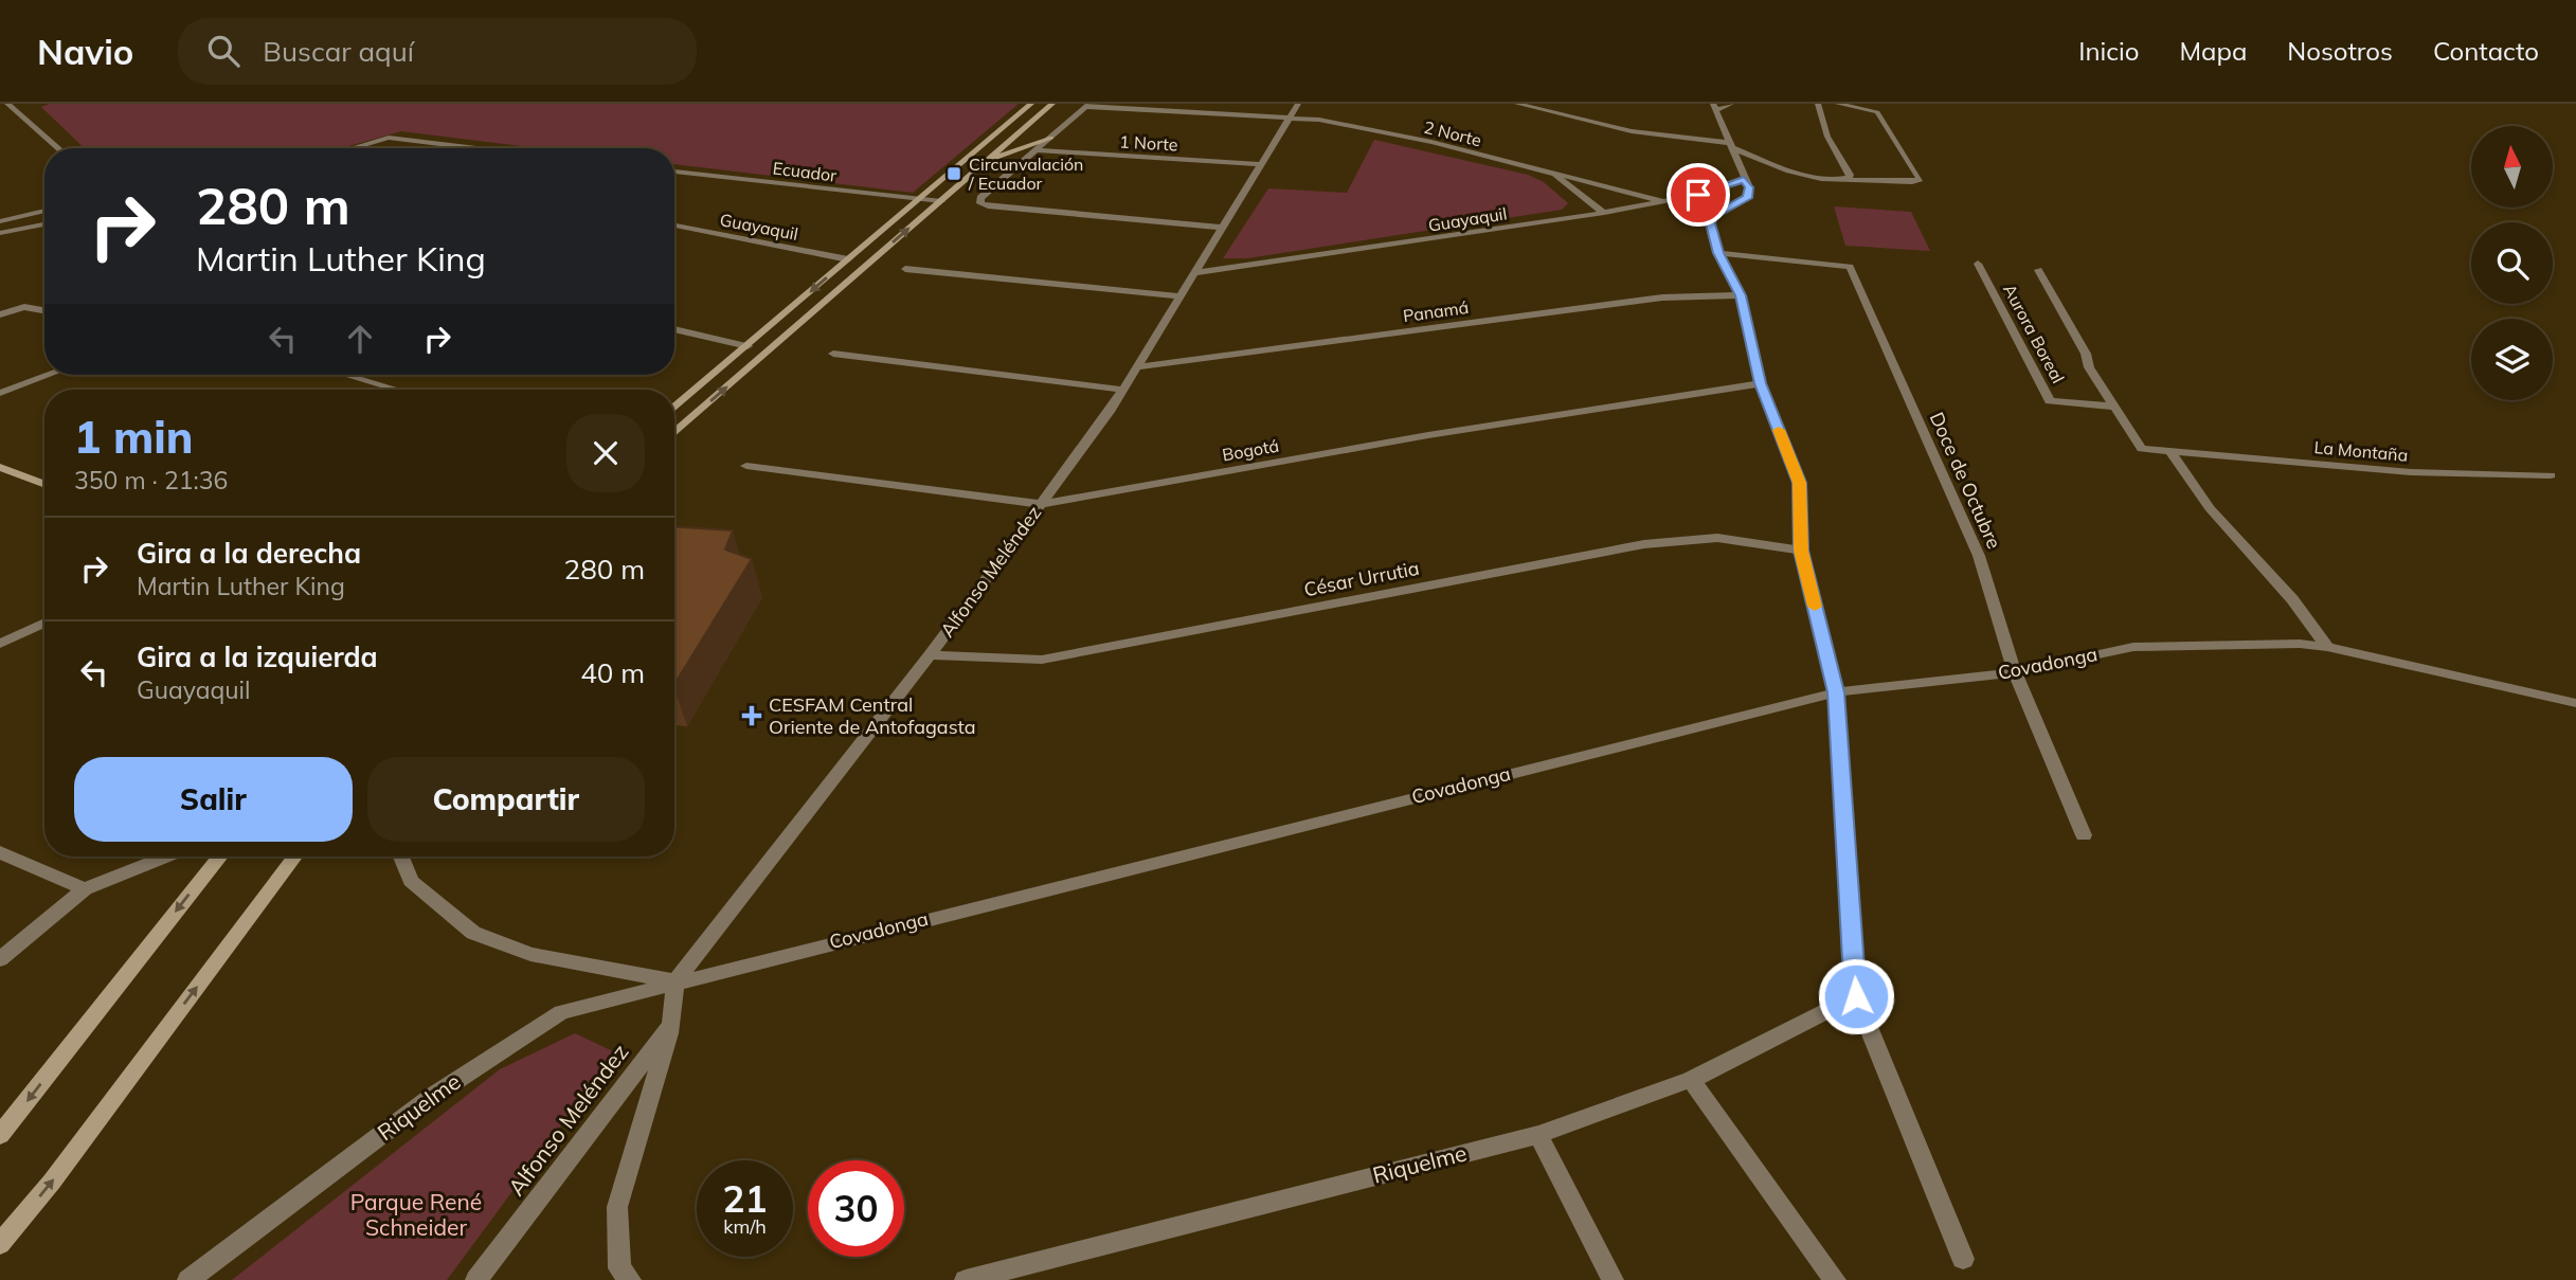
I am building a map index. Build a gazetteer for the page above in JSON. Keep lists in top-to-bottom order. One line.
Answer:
{"streets":{"street":["2 Norte","1 Norte","Ecuador","Guayaquil","Panamá","Aurora Boreal","Bogotá","La Montaña","Doce de Octubre","Alfonso Meléndez","César Urrutia","Covadonga","Riquelme"]},"crossings":[["2 Norte","Guayaquil"],["2 Norte","Alfonso Meléndez"],["1 Norte","Alfonso Meléndez"],["Guayaquil","Alfonso Meléndez"],["Panamá","Alfonso Meléndez"],["Aurora Boreal","La Montaña"],["Bogotá","Alfonso Meléndez"],["Doce de Octubre","Covadonga"],["Alfonso Meléndez","César Urrutia"],["Alfonso Meléndez","Covadonga"],["Alfonso Meléndez","Riquelme"],["Covadonga","Riquelme"]],"parks":["Parque René Schneider"],"places":{"transit":["Circunvalación / Ecuador"],"health":["CESFAM Central Oriente de Antofagasta"]},"north":"top","page":{"header":"Navio","search":"Buscar aquí","nav":["Inicio","Mapa","Nosotros","Contacto"],"turn":["280 m","Martin Luther King"],"heading":["1 min","350 m · 21:36"],"list":[{"name":"Gira a la derecha","note":"Martin Luther King","value":"280 m"},{"name":"Gira a la izquierda","note":"Guayaquil","value":"40 m"}],"buttons":["Salir","Compartir"],"speed":"21 km/h","limit":"30"}}
